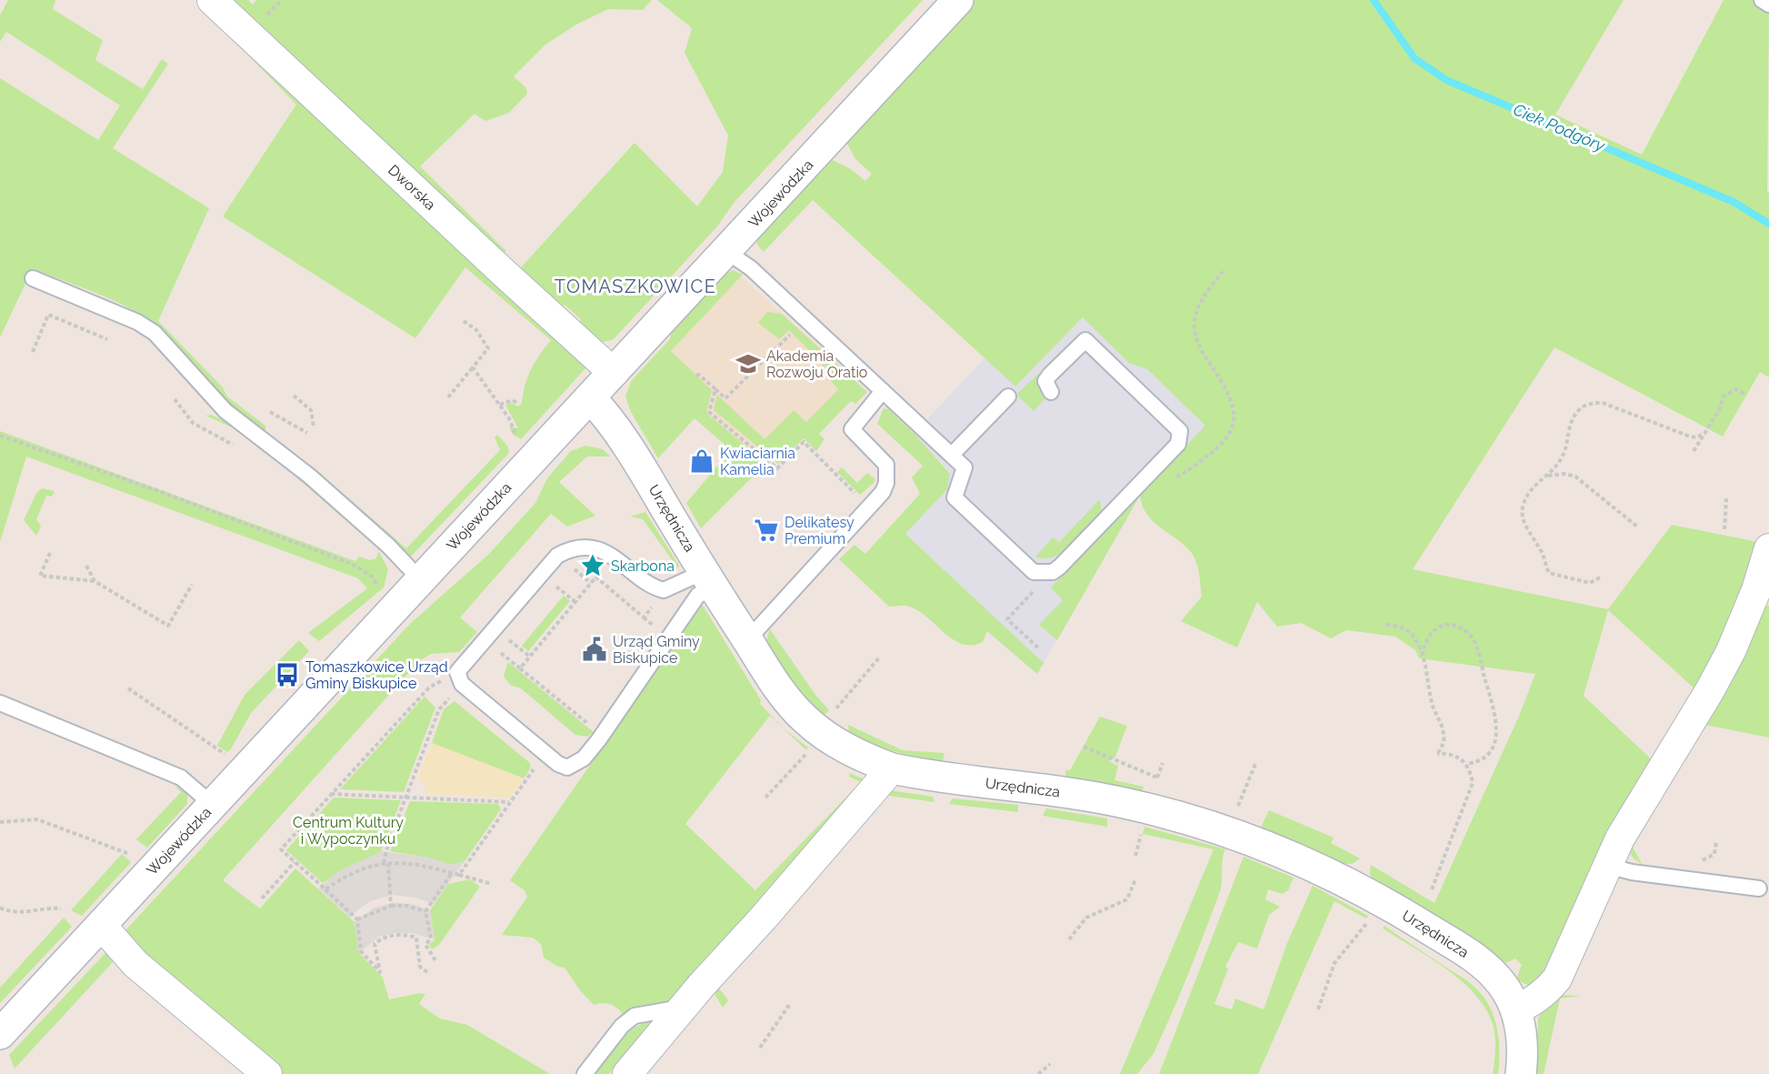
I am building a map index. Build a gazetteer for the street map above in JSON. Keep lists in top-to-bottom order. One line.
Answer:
{"streets":{"main road":["Wojewódzka","Urzędnicza"],"street":["Dworska"]},"crossings":[["Dworska","Wojewódzka"],["Wojewódzka","Urzędnicza"]],"districts":["TOMASZKOWICE"],"water":["Ciek Podgóry"],"parks":["Centrum Kultury i Wypoczynku"],"places":{"school or university":["Akademia Rozwoju Oratio"],"shop":["Kwiaciarnia Kamelia"],"supermarket":["Delikatesy Premium"],"place":["Skarbona"],"public building":["Urząd Gminy Biskupice"],"bus stop":["Tomaszkowice Urząd Gminy Biskupice"]}}
